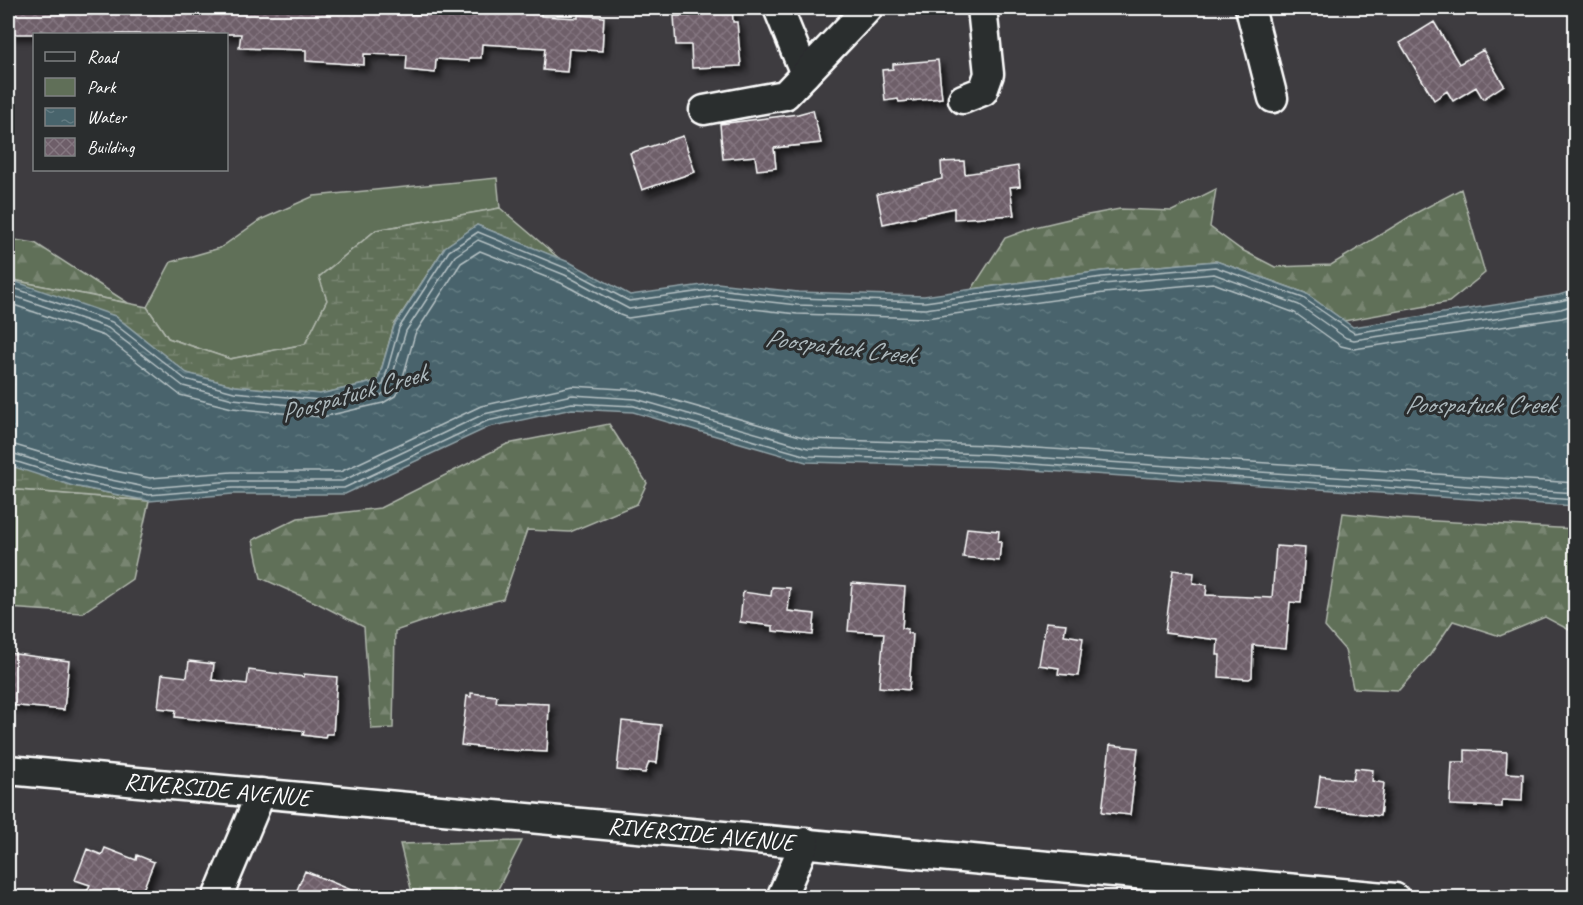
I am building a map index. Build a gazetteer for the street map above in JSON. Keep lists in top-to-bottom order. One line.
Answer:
{"streets":{"street":["RIVERSIDE AVENUE"]},"water":["Poospatuck Creek"],"legend":["Road","Park","Water","Building"]}
